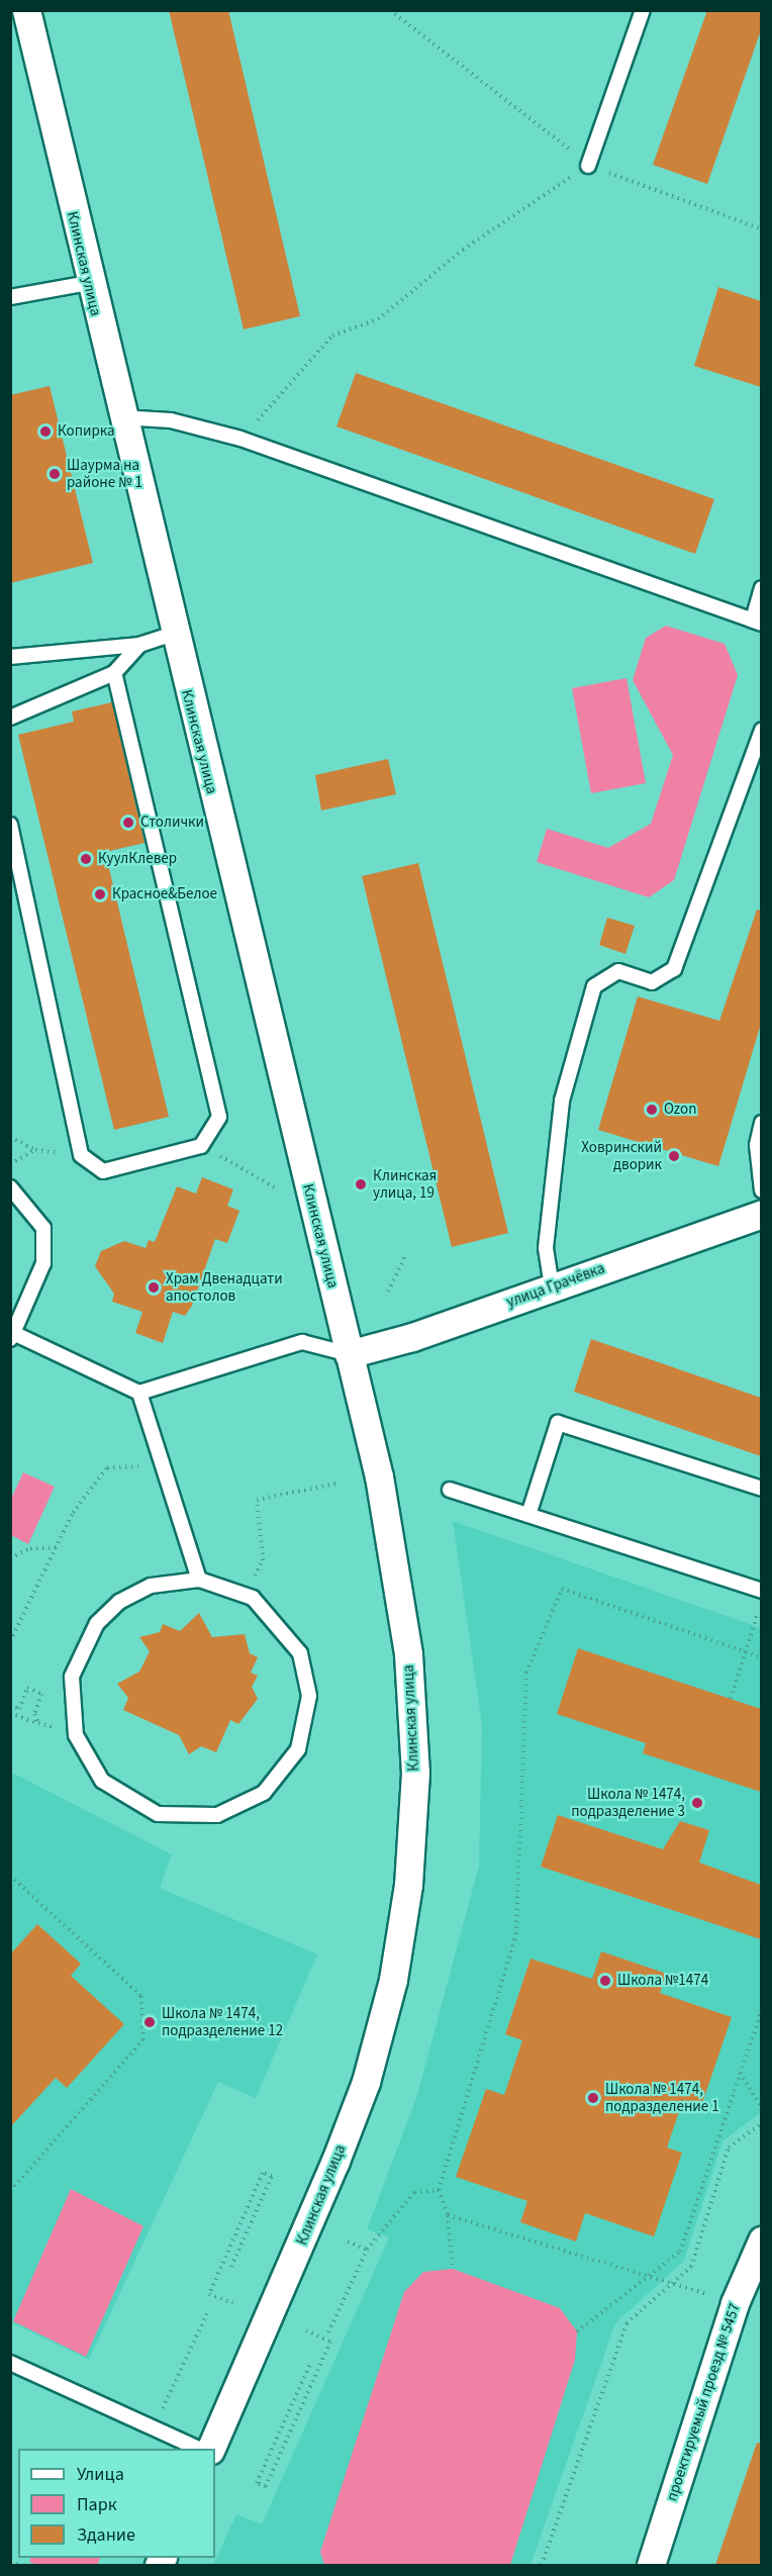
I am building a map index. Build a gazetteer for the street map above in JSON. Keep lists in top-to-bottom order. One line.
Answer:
{"streets":{"street":["Клинская улица","улица Грачёвка","проектируемый проезд № 5457"]},"crossings":[["Клинская улица","улица Грачёвка"]],"places":["Копирка","Шаурма на районе № 1","Столички","КуулКлевер","Красное&Белое","Ozon","Ховринский дворик","Клинская улица, 19","Храм Двенадцати апостолов","Школа № 1474, подразделение 3","Школа №1474","Школа № 1474, подразделение 12","Школа № 1474, подразделение 1"],"legend":["Улица","Парк","Здание"]}
